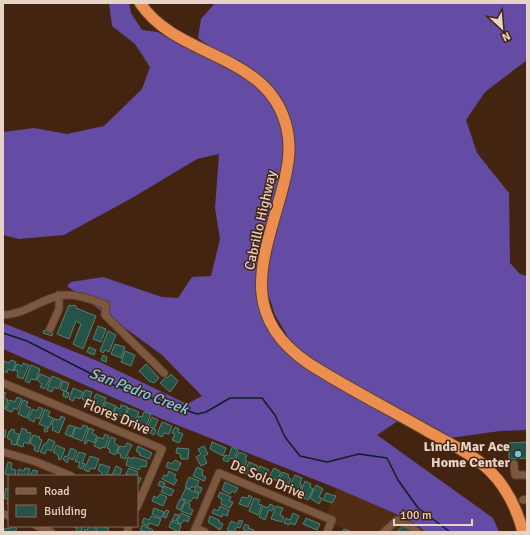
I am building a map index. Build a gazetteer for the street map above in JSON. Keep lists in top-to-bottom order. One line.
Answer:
{"streets":{"highway":["Cabrillo Highway"],"street":["Flores Drive","De Solo Drive"]},"water":["San Pedro Creek"],"places":["Linda Mar Ace Home Center"],"legend":["Road","Building"],"scale_bar":"100 m","north":"bottom right"}
